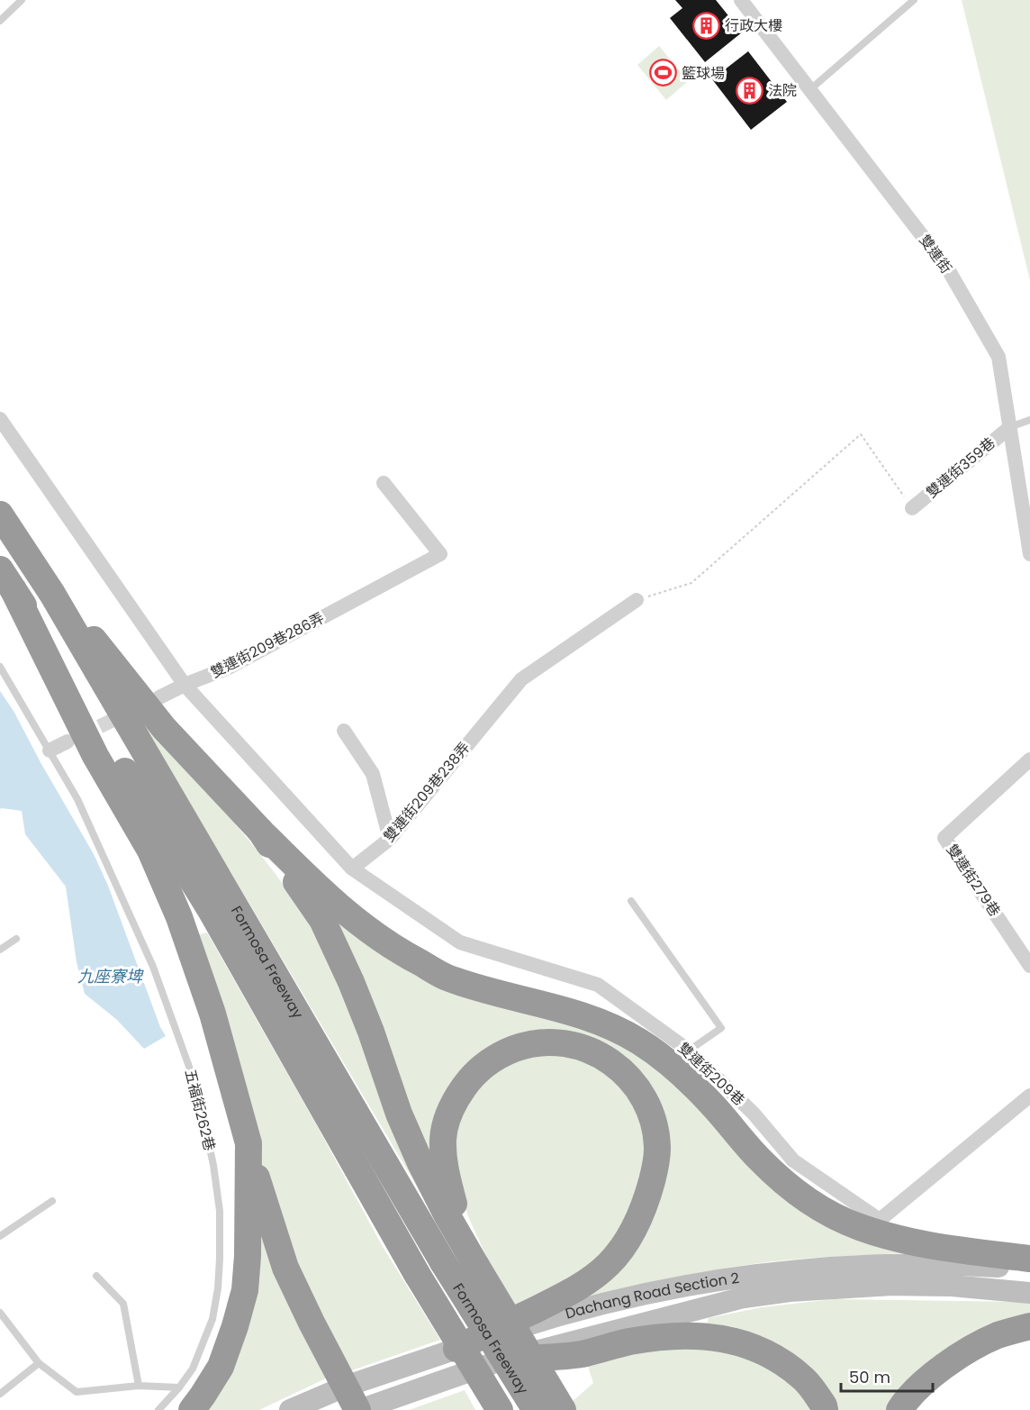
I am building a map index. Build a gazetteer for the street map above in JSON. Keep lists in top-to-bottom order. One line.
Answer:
{"streets":{"highway":["Formosa Freeway"],"main road":["Dachang Road Section 2"],"street":["雙連街","雙連街359巷","雙連街209巷286弄","雙連街209巷238弄","雙連街279巷","雙連街209巷"],"lane":["五福街262巷"]},"crossings":[["雙連街","雙連街359巷"],["雙連街209巷238弄","雙連街209巷"]],"water":["九座寮埤"],"places":{"building":["行政大樓","法院"],"sports":["籃球場"]},"scale_bar":"50 m"}
